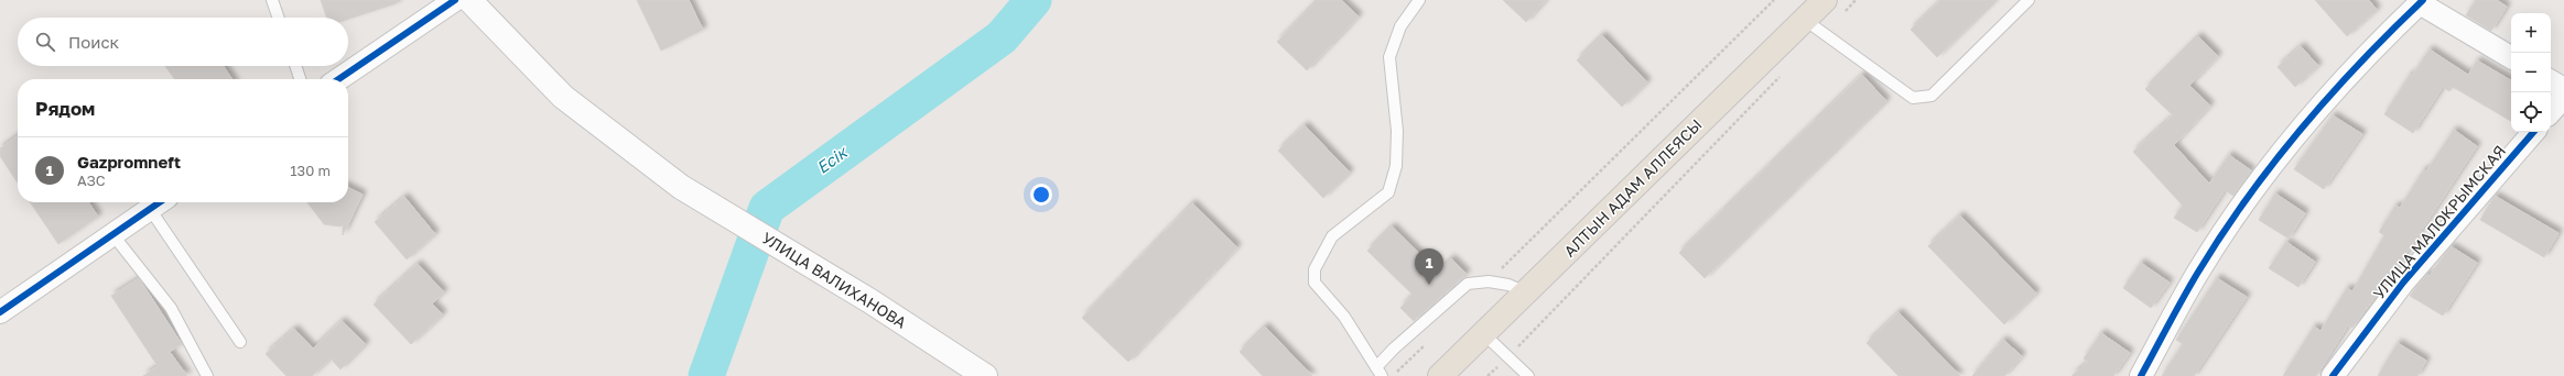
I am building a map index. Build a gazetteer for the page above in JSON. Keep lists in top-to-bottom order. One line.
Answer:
{"streets":{"main road":["АЛТЫН АДАМ АЛЛЕЯСЫ","УЛИЦА ВАЛИХАНОВА"],"street":["УЛИЦА МАЛОКРЫМСКАЯ"]},"water":["Есік"],"page":{"map_buttons":["+","−"],"search":"Поиск","heading":"Рядом","list":[{"mark":"1","name":"Gazpromneft","note":"АЗС","value":"130 m"}],"pins":"1"}}
